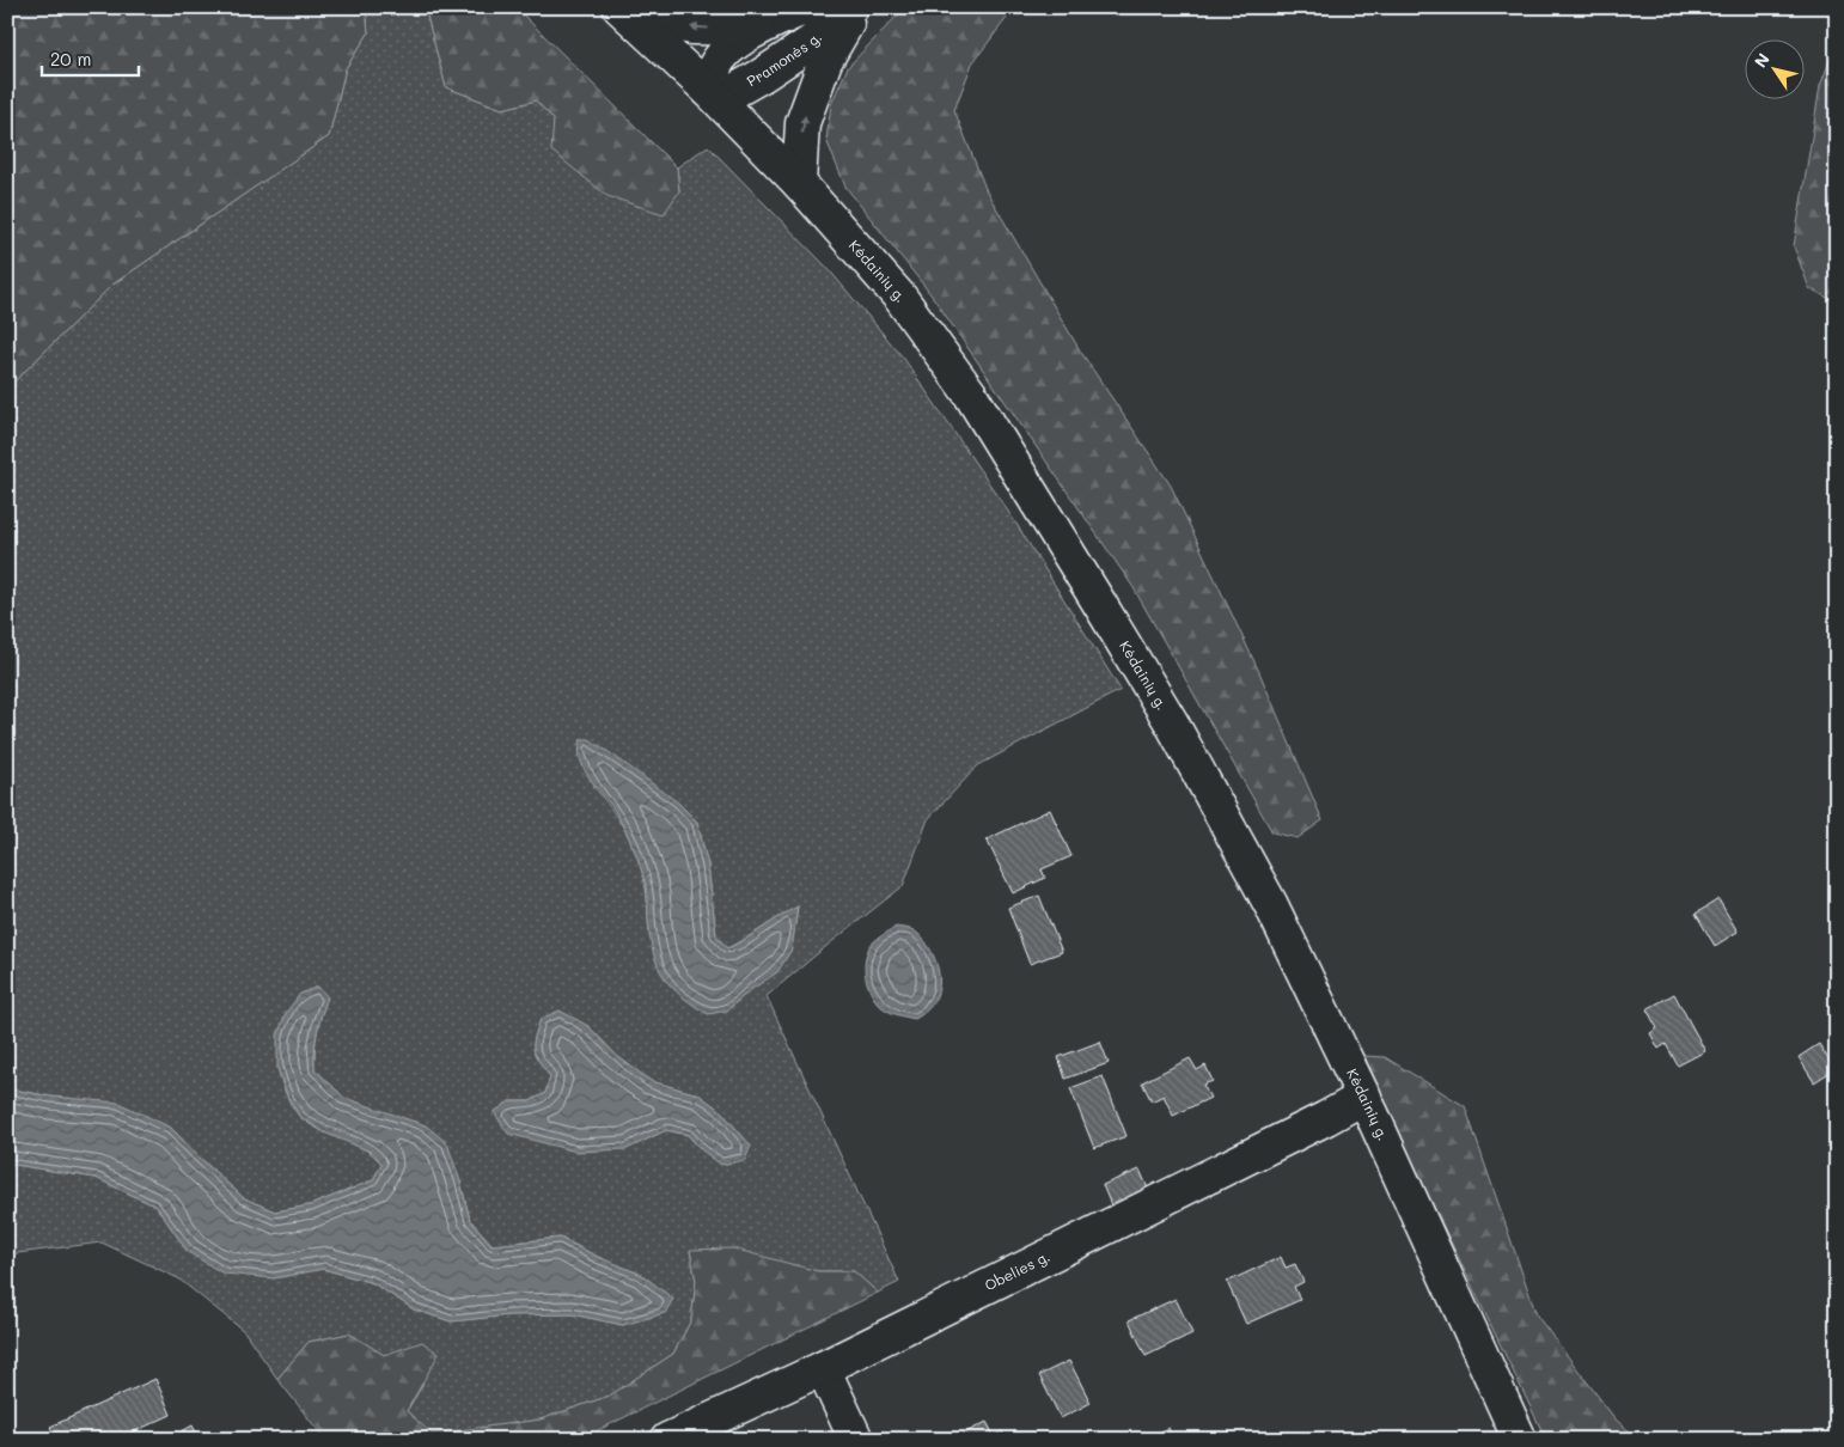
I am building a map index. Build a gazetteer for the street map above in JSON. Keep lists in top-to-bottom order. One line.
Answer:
{"streets":{"main road":["Pramonės g.","Kėdainių g.","Obelies g."]},"crossings":[["Pramonės g.","Kėdainių g."],["Kėdainių g.","Obelies g."]],"scale_bar":"20 m","north":"top left"}
